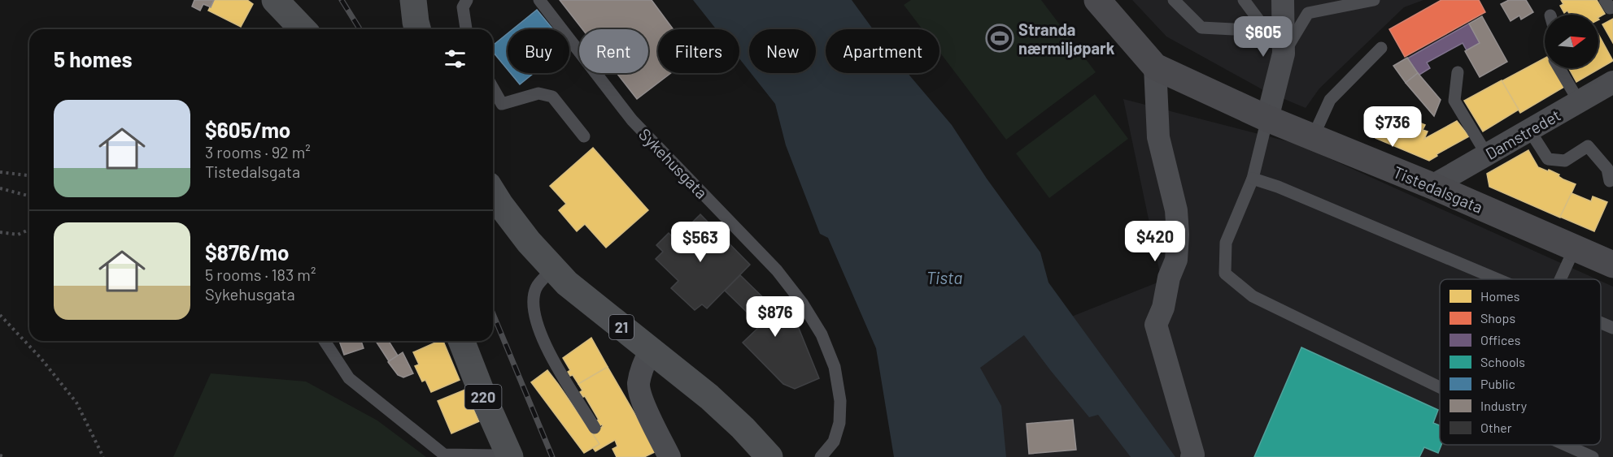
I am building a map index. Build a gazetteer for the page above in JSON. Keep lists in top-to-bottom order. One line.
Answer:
{"streets":{"main road":["21","220"],"street":["Damstredet","Tistedalsgata"],"lane":["Sykehusgata"]},"crossings":[["Damstredet","Tistedalsgata"]],"water":["Tista"],"places":{"sports":["Stranda nærmiljøpark"]},"legend":["Homes","Shops","Offices","Schools","Public","Industry","Other"],"north":"right","page":{"price":["$605","$736","$420","$563","$876"],"chip":["Buy","Rent","Filters","New","Apartment"],"heading":"5 homes","list":[{"name":"$605/mo","note":"3 rooms · 92 m² · Tistedalsgata"},{"name":"$876/mo","note":"5 rooms · 183 m² · Sykehusgata"}]}}
